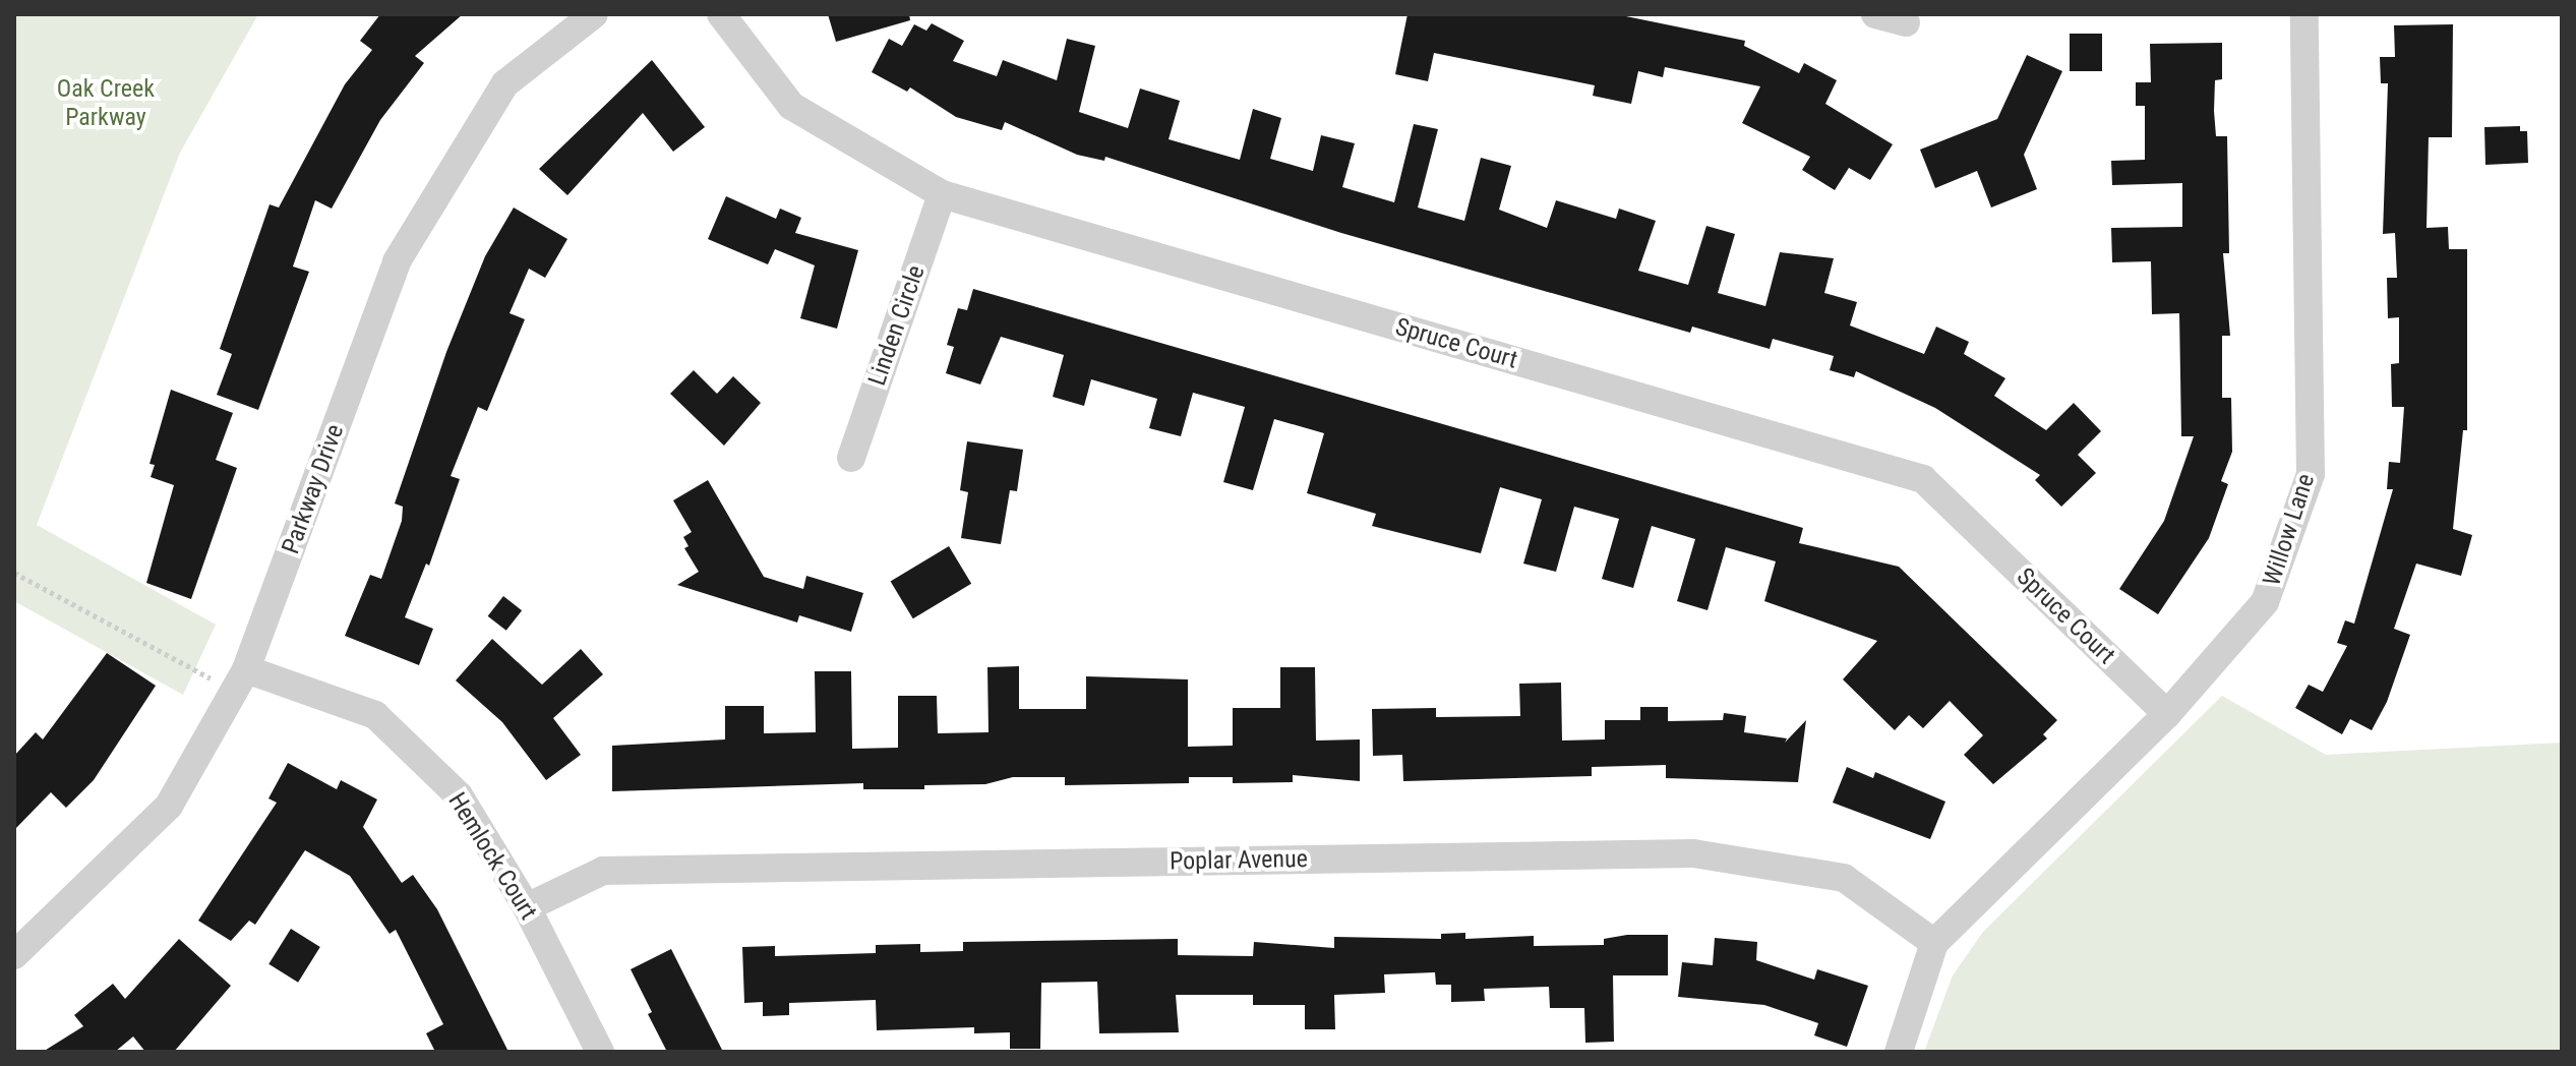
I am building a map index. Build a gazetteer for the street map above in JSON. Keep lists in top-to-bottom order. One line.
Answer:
{"streets":{"street":["Linden Circle","Spruce Court","Parkway Drive","Willow Lane","Hemlock Court","Poplar Avenue"]},"crossings":[["Linden Circle","Spruce Court"],["Spruce Court","Willow Lane"],["Parkway Drive","Hemlock Court"],["Willow Lane","Poplar Avenue"],["Hemlock Court","Poplar Avenue"]],"parks":["Oak Creek Parkway"]}
